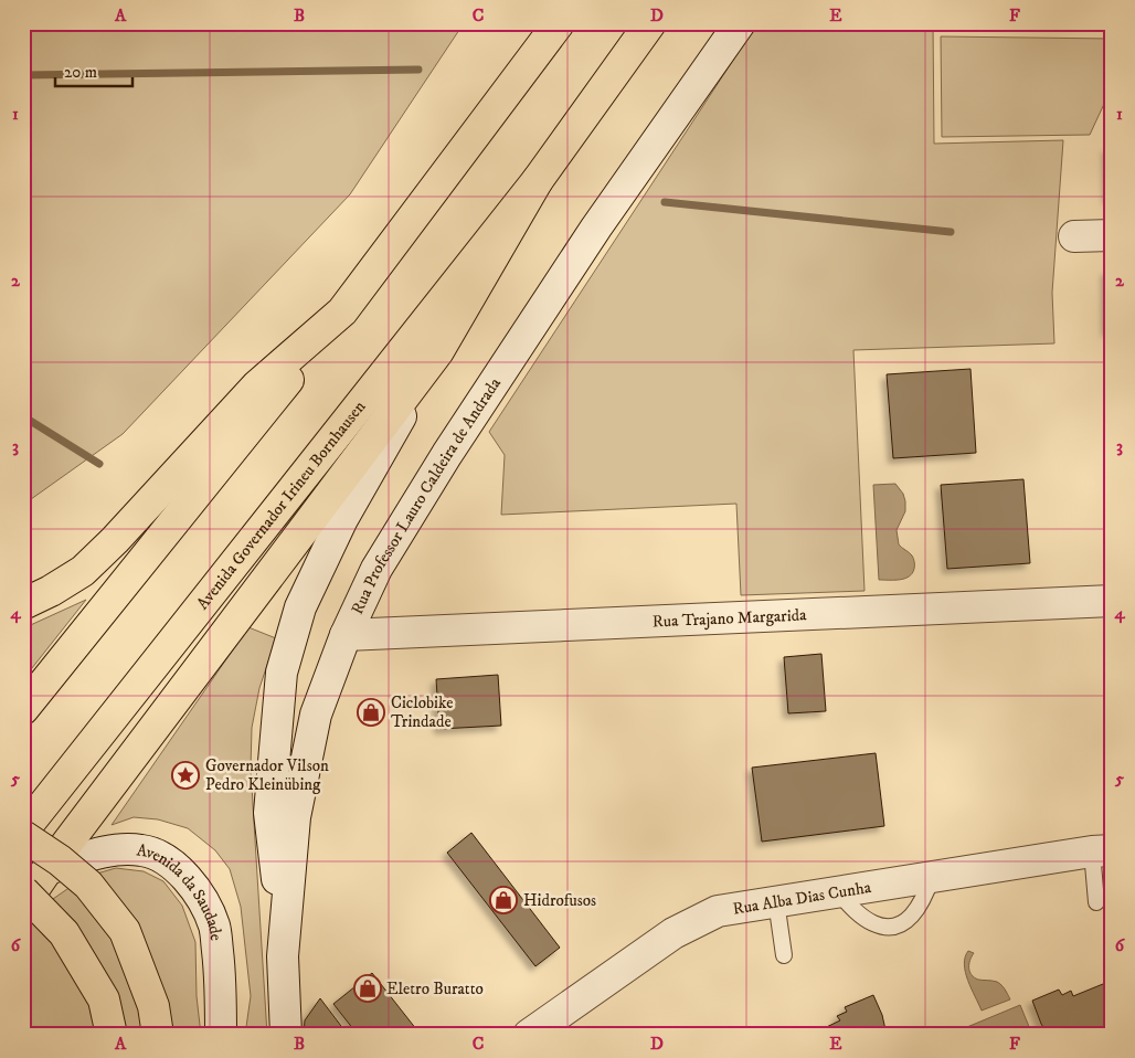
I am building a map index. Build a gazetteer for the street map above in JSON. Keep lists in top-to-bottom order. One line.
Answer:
{"streets":{"main road":["Rua Professor Lauro Caldeira de Andrada","Avenida Governador Irineu Bornhausen","Rua Trajano Margarida","Rua Alba Dias Cunha","Avenida da Saudade"]},"crossings":[["Rua Professor Lauro Caldeira de Andrada","Rua Trajano Margarida"]],"places":{"shop":["Ciclobike Trindade","Hidrofusos","Eletro Buratto"],"place":["Governador Vilson Pedro Kleinübing"]},"scale_bar":"20 m","grid":{"columns":["A","B","C","D","E","F"],"rows":["1","2","3","4","5","6"]}}
